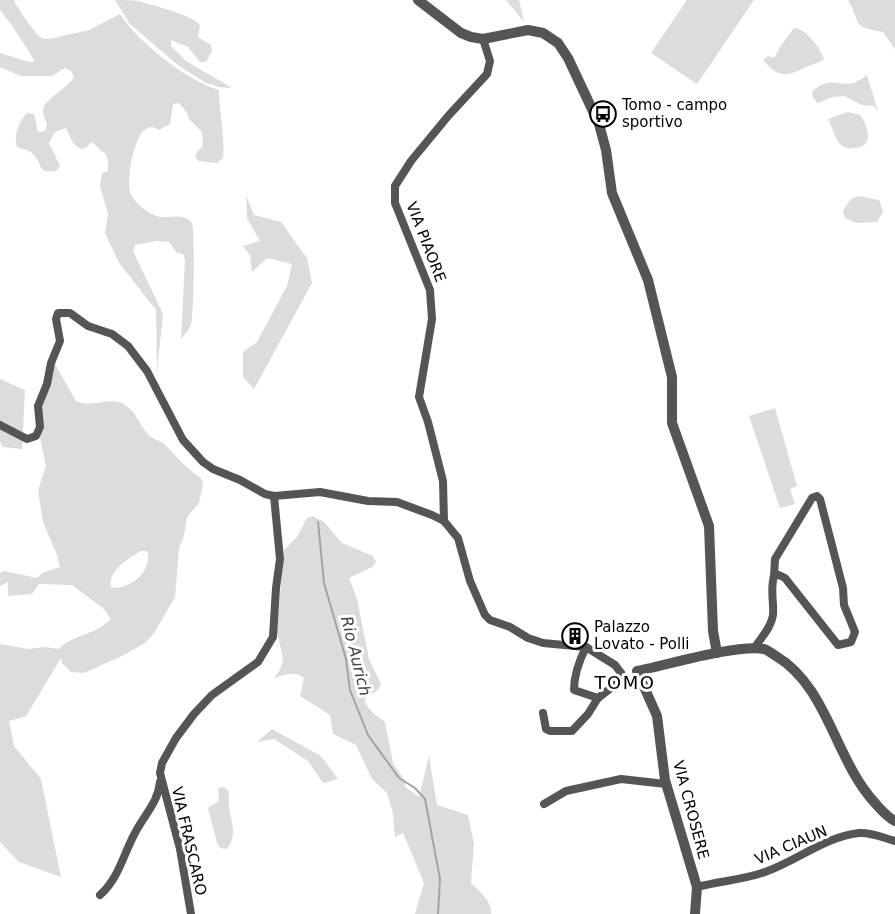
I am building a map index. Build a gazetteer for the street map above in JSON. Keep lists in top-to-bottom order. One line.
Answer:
{"streets":{"street":["VIA PIAORE","VIA CROSERE","VIA FRASCARO","VIA CIAUN"]},"crossings":[["VIA CROSERE","VIA CIAUN"]],"districts":["TOMO"],"water":["Rio Aurich"],"places":{"bus stop":["Tomo - campo sportivo"],"building":["Palazzo Lovato - Polli"]}}
